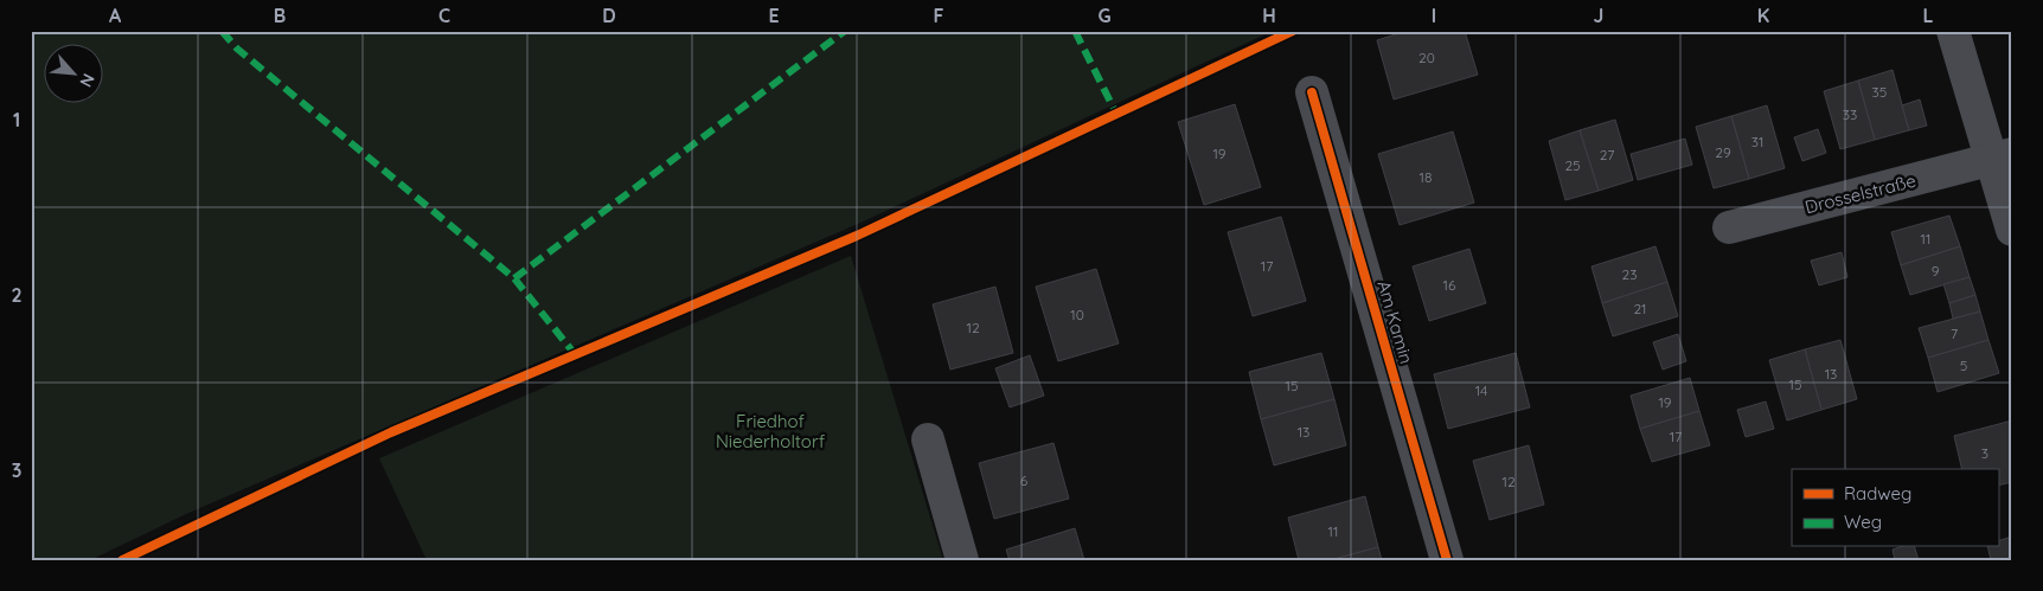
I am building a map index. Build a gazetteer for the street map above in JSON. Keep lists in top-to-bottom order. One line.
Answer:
{"streets":{"street":["Drosselstraße","Am Kamin"]},"parks":["Friedhof Niederholtorf"],"house_numbers":["20","35","33","31","29","19","27","25","18","11","17","9","23","16","21","10","12","7","5","13","15","15","14","19","13","17","3","6","12","11"],"legend":["Radweg","Weg"],"north":"bottom right","grid":{"columns":["A","B","C","D","E","F","G","H","I","J","K","L"],"rows":["1","2","3"]}}
